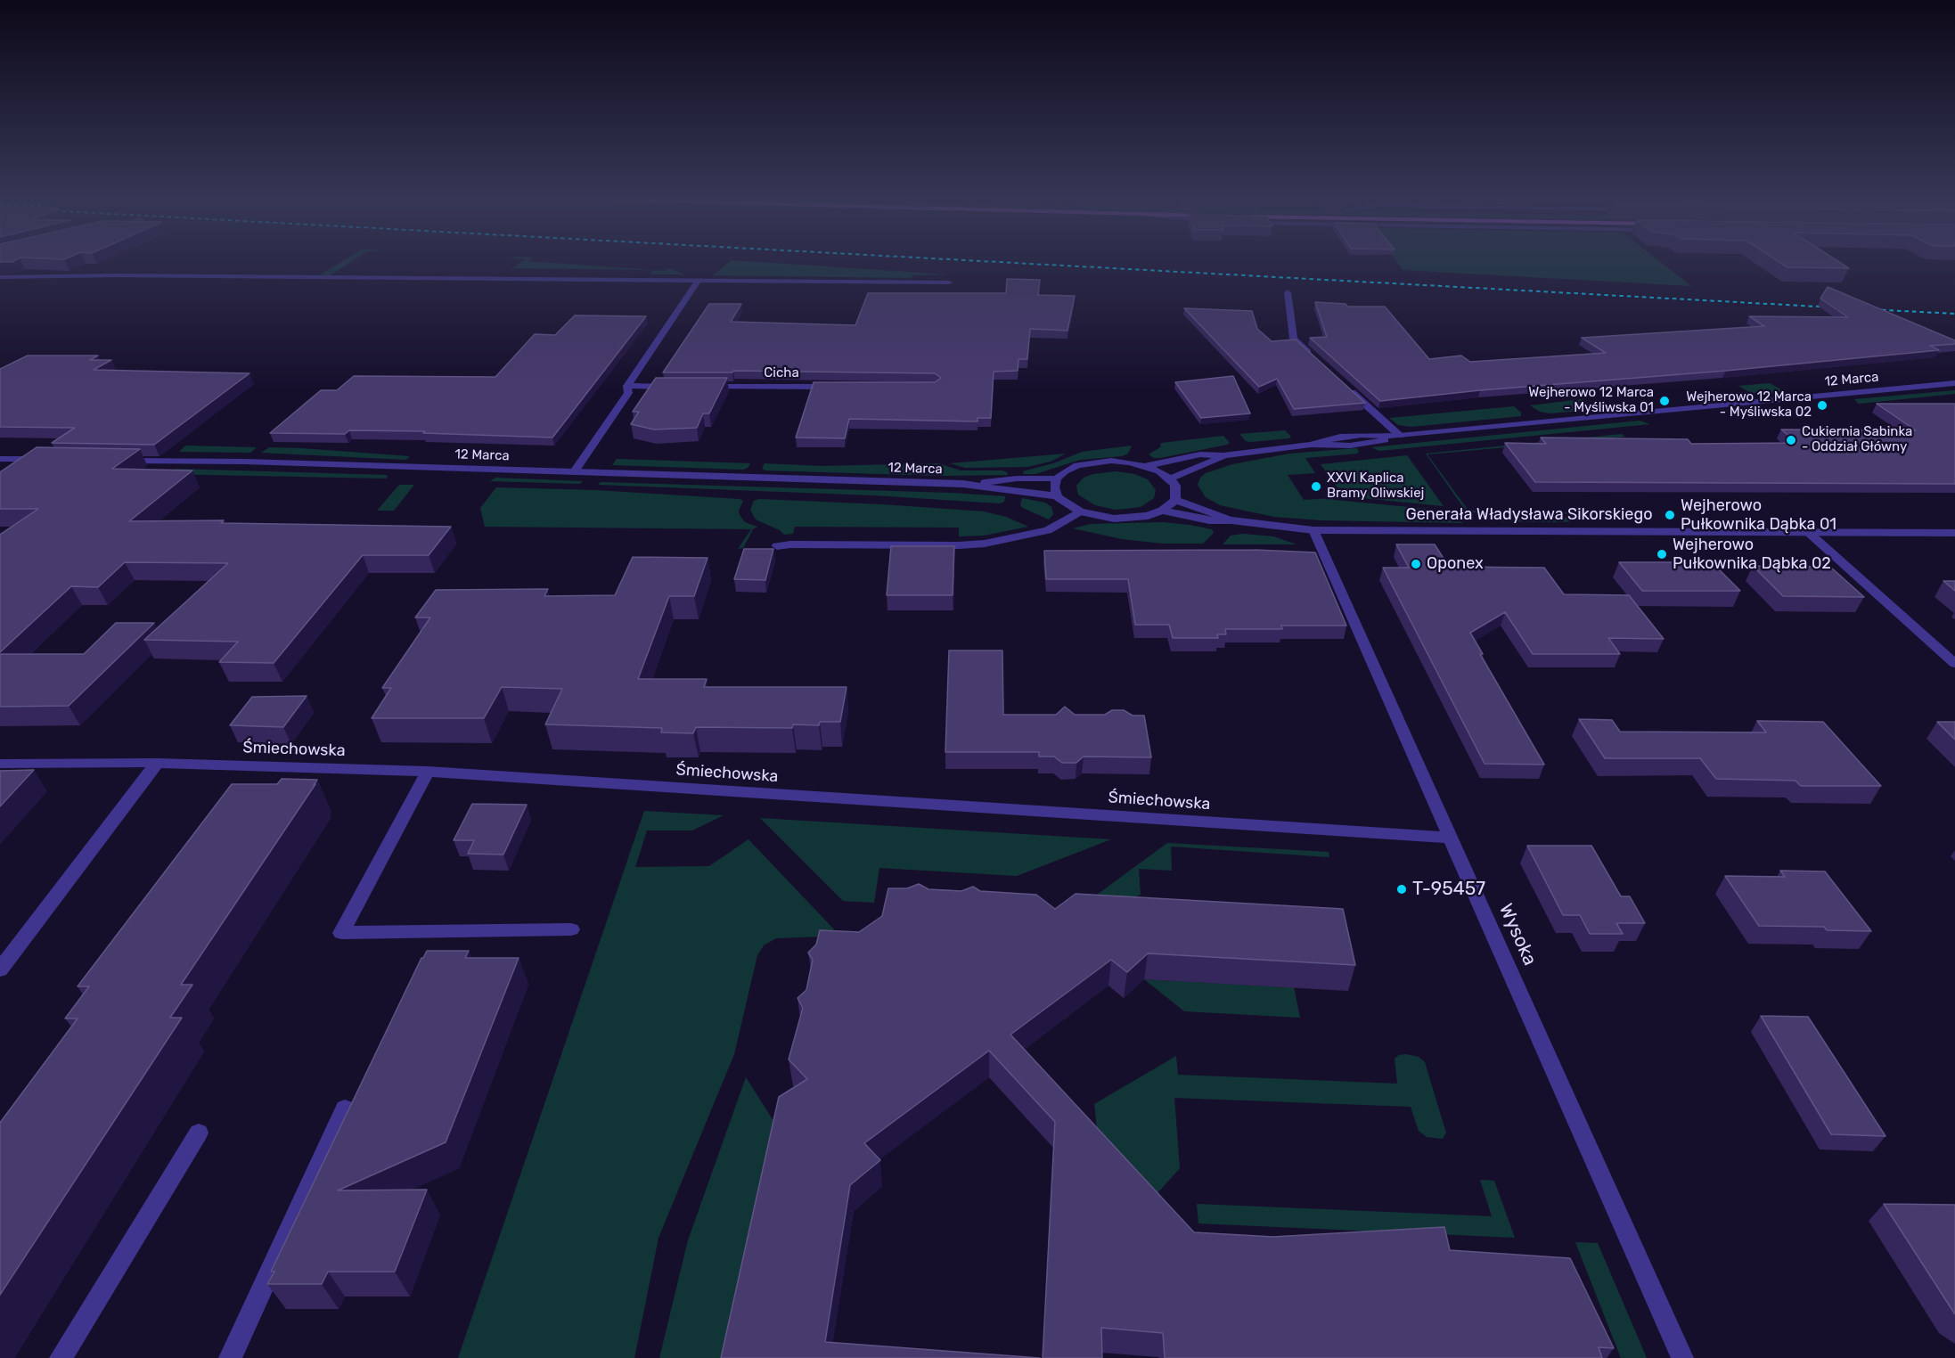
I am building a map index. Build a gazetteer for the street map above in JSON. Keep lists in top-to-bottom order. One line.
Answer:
{"streets":{"street":["Cicha","12 Marca","Generała Władysława Sikorskiego","Śmiechowska","Wysoka"]},"crossings":[["Generała Władysława Sikorskiego","Wysoka"],["Śmiechowska","Wysoka"]],"places":["Wejherowo 12 Marca - Myśliwska 01","Wejherowo 12 Marca - Myśliwska 02","Cukiernia Sabinka - Oddział Główny","XXVI Kaplica Bramy Oliwskiej","Wejherowo Pułkownika Dąbka 01","Wejherowo Pułkownika Dąbka 02","Oponex","T-95457"]}
